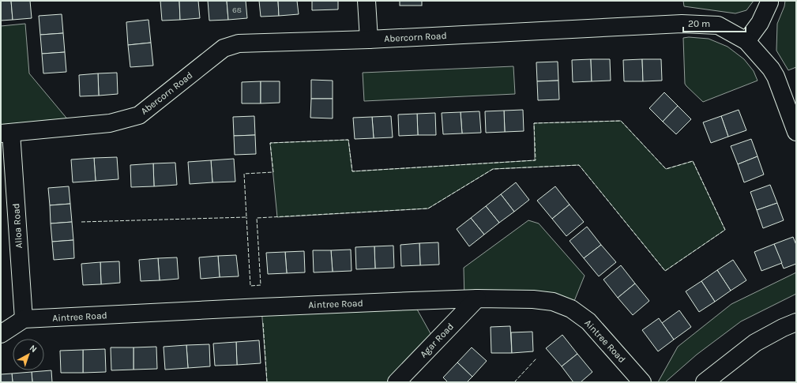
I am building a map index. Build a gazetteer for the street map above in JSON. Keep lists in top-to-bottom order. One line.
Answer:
{"streets":{"street":["Abercorn Road","Alloa Road","Aintree Road","Agar Road"]},"crossings":[["Abercorn Road","Alloa Road"],["Alloa Road","Aintree Road"],["Aintree Road","Agar Road"]],"house_numbers":["68"],"scale_bar":"20 m","north":"top right"}
